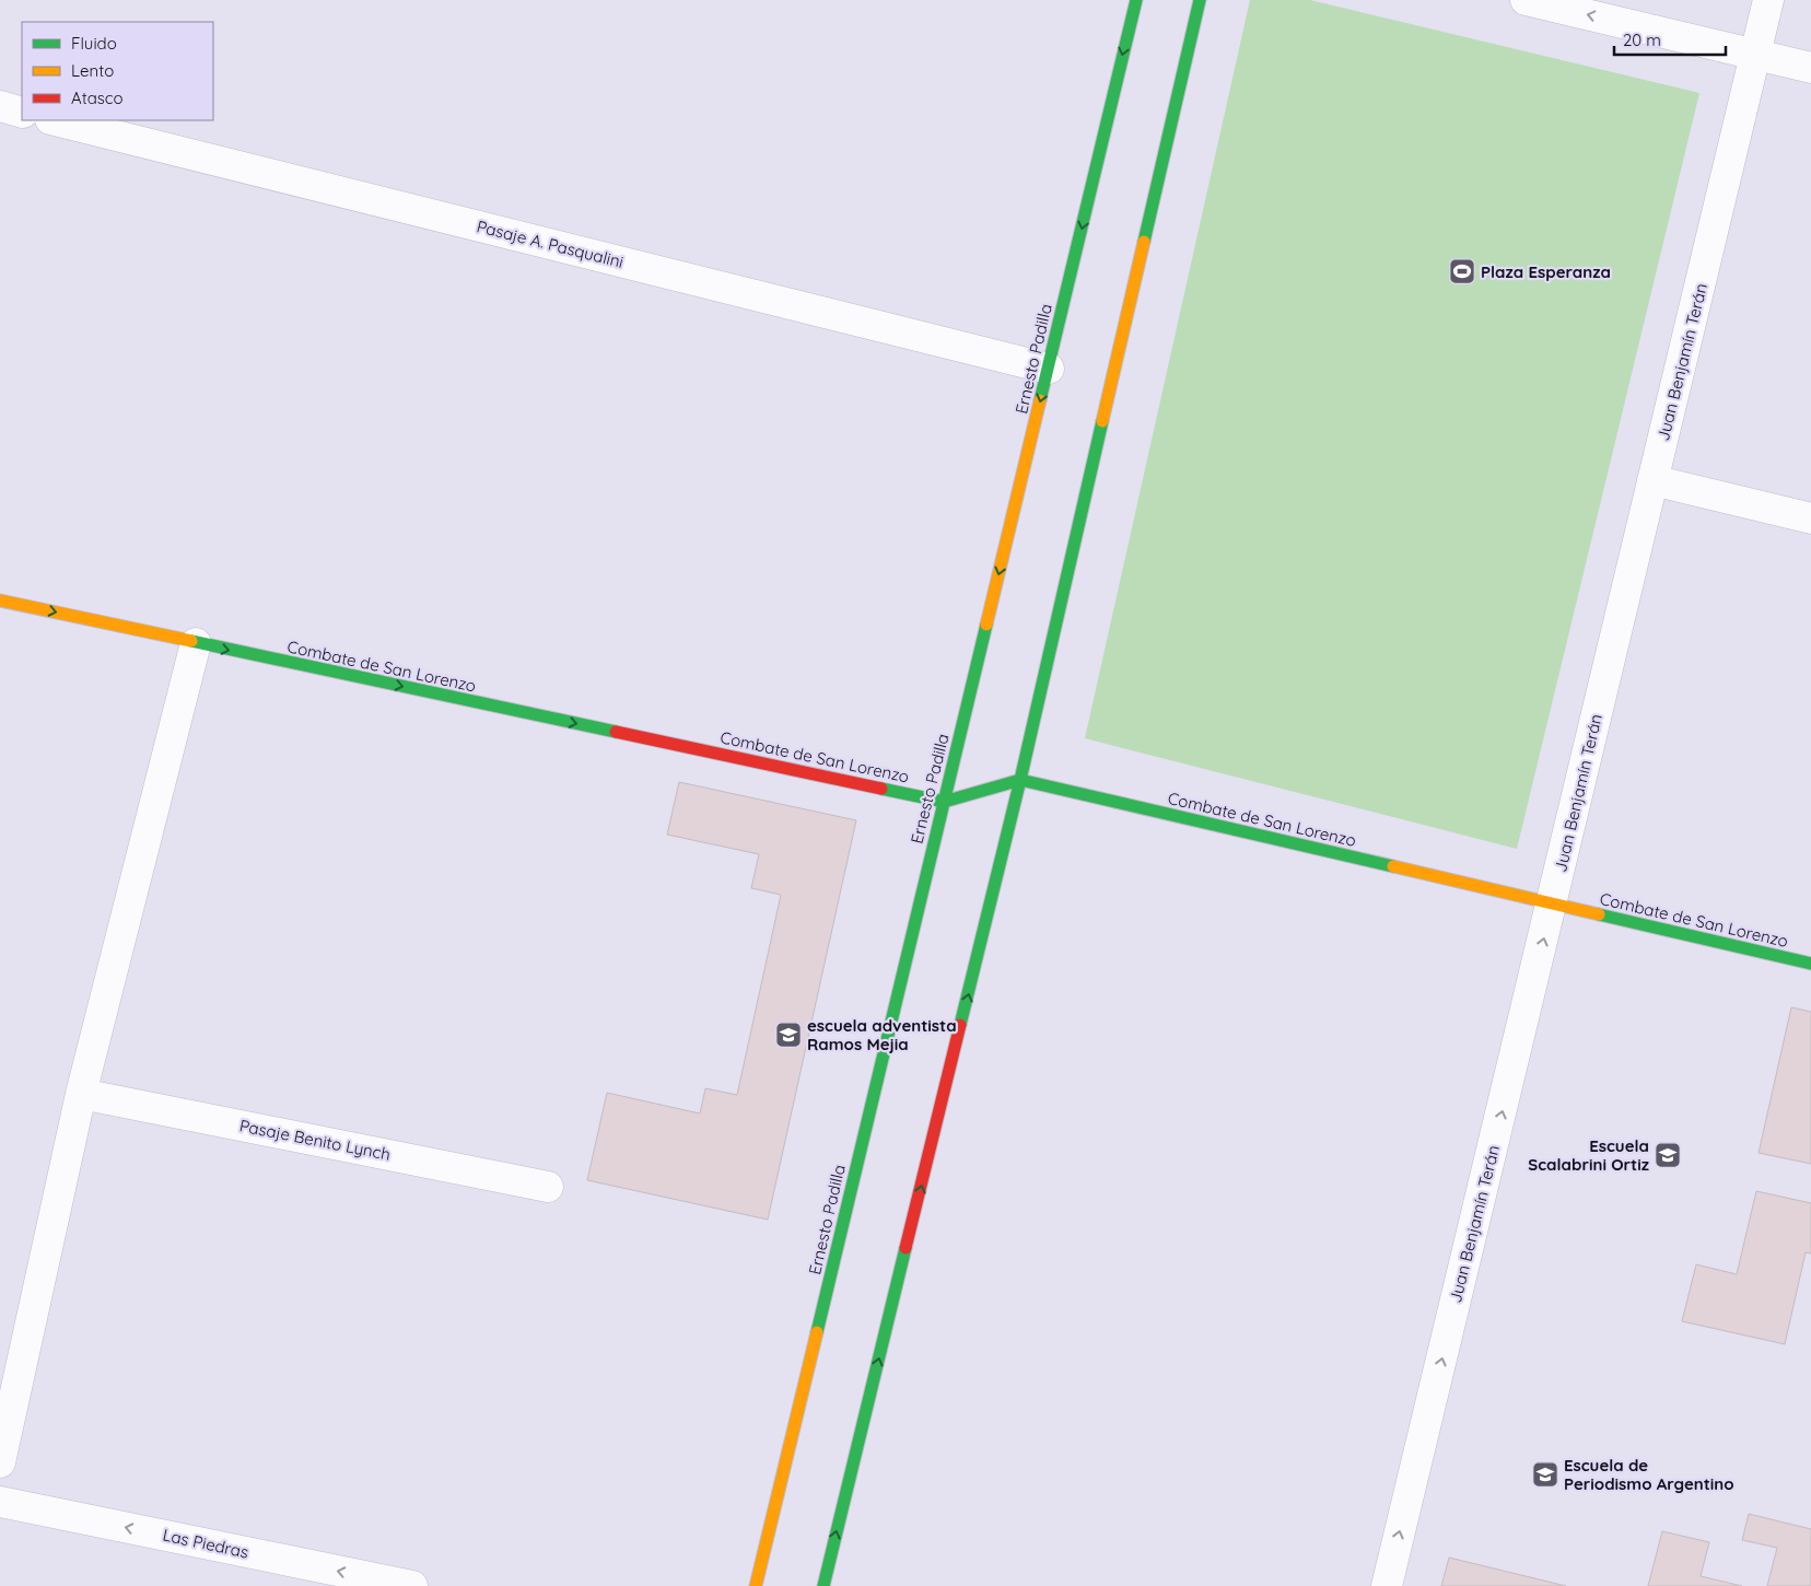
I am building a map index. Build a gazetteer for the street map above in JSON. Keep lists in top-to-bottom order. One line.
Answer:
{"streets":{"main road":["Ernesto Padilla","Combate de San Lorenzo"],"street":["Pasaje A. Pasqualini","Juan Benjamín Terán","Pasaje Benito Lynch","Las Piedras"]},"crossings":[["Pasaje A. Pasqualini","Ernesto Padilla"],["Ernesto Padilla","Combate de San Lorenzo"],["Juan Benjamín Terán","Combate de San Lorenzo"]],"one_way":["Juan Benjamín Terán","Combate de San Lorenzo","Las Piedras"],"places":{"sports":["Plaza Esperanza"],"school or university":["escuela adventista Ramos Mejia","Escuela Scalabrini Ortiz","Escuela de Periodismo Argentino"]},"legend":["Fluido","Lento","Atasco"],"scale_bar":"20 m"}
